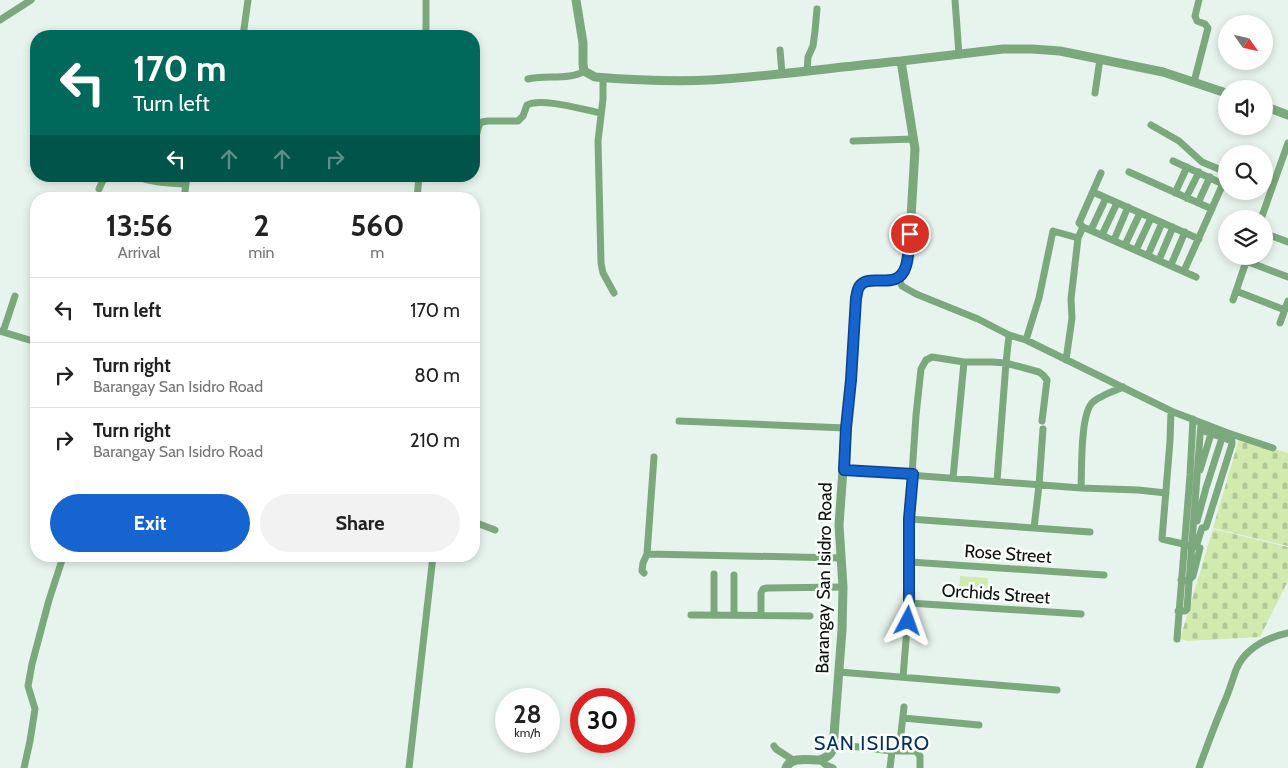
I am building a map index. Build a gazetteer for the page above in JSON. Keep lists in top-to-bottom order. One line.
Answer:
{"streets":{"street":["Rose Street","Barangay San Isidro Road","Orchids Street"]},"districts":["SAN ISIDRO"],"north":"bottom right","page":{"turn":["170 m","Turn left"],"eta":["13:56","Arrival","2","min","560","m"],"list":[{"name":"Turn left","value":"170 m"},{"name":"Turn right","note":"Barangay San Isidro Road","value":"80 m"},{"name":"Turn right","note":"Barangay San Isidro Road","value":"210 m"}],"buttons":["Exit","Share"],"speed":"28 km/h","limit":"30"}}
